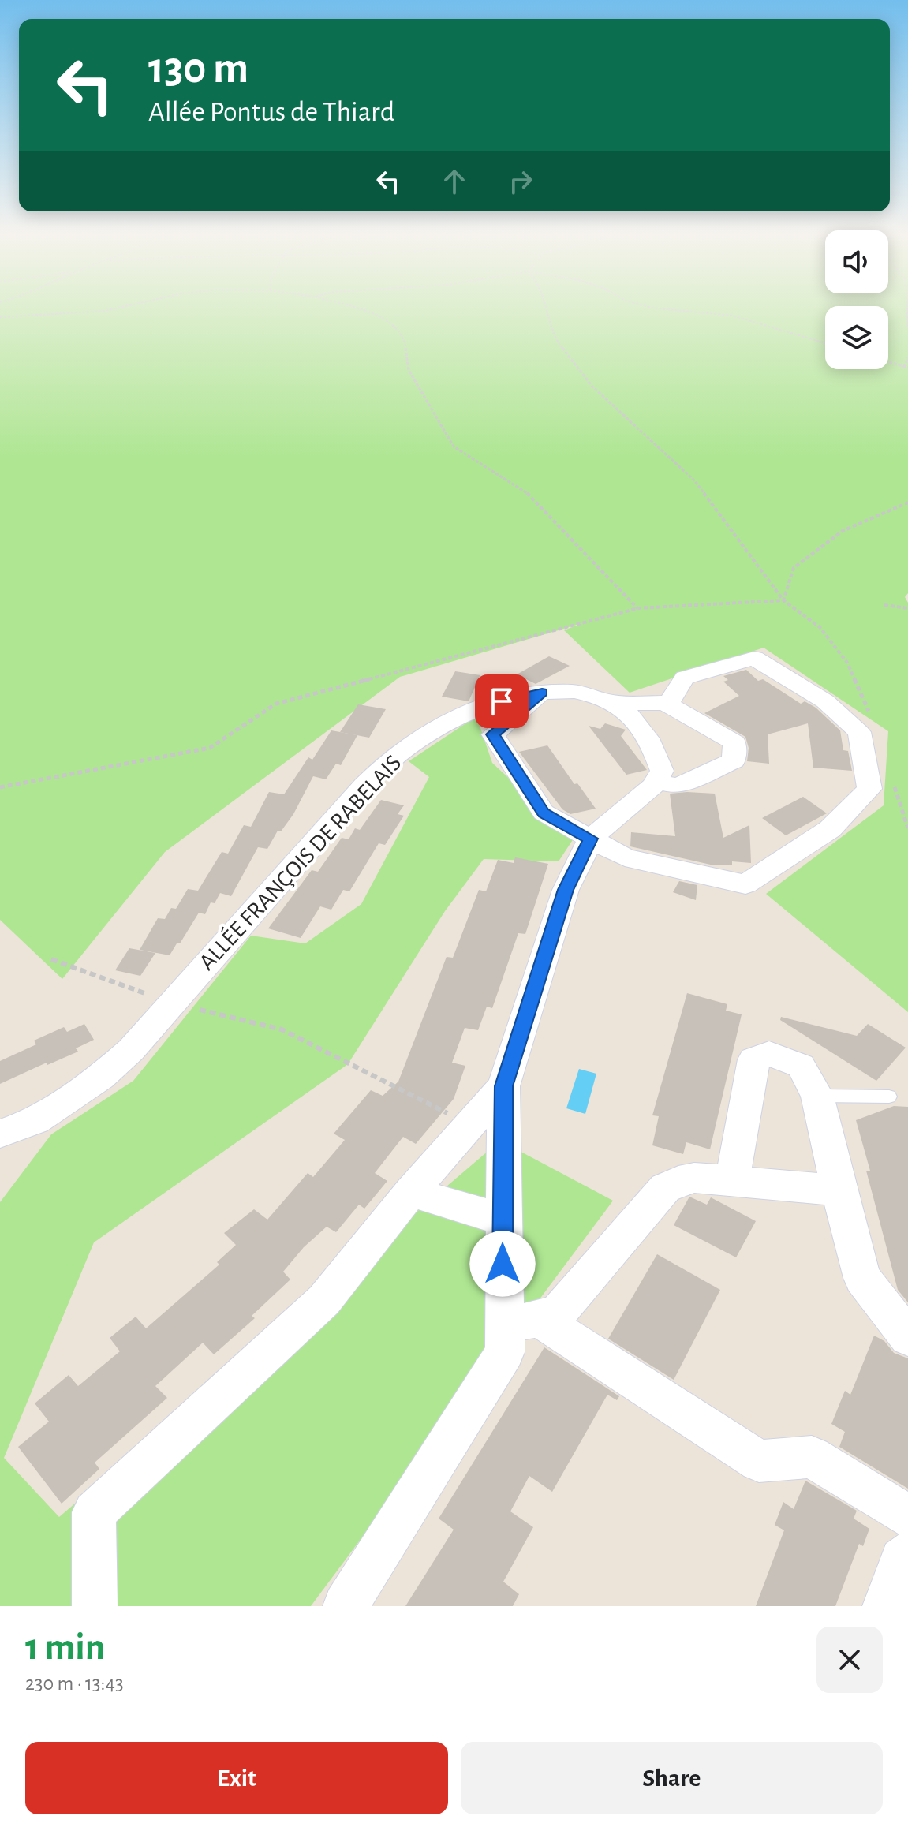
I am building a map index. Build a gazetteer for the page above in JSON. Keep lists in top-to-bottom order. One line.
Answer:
{"streets":{"street":["ALLÉE FRANÇOIS DE RABELAIS"]},"page":{"turn":["130 m","Allée Pontus de Thiard"],"heading":["1 min","230 m · 13:43"],"buttons":["Exit","Share"]}}
